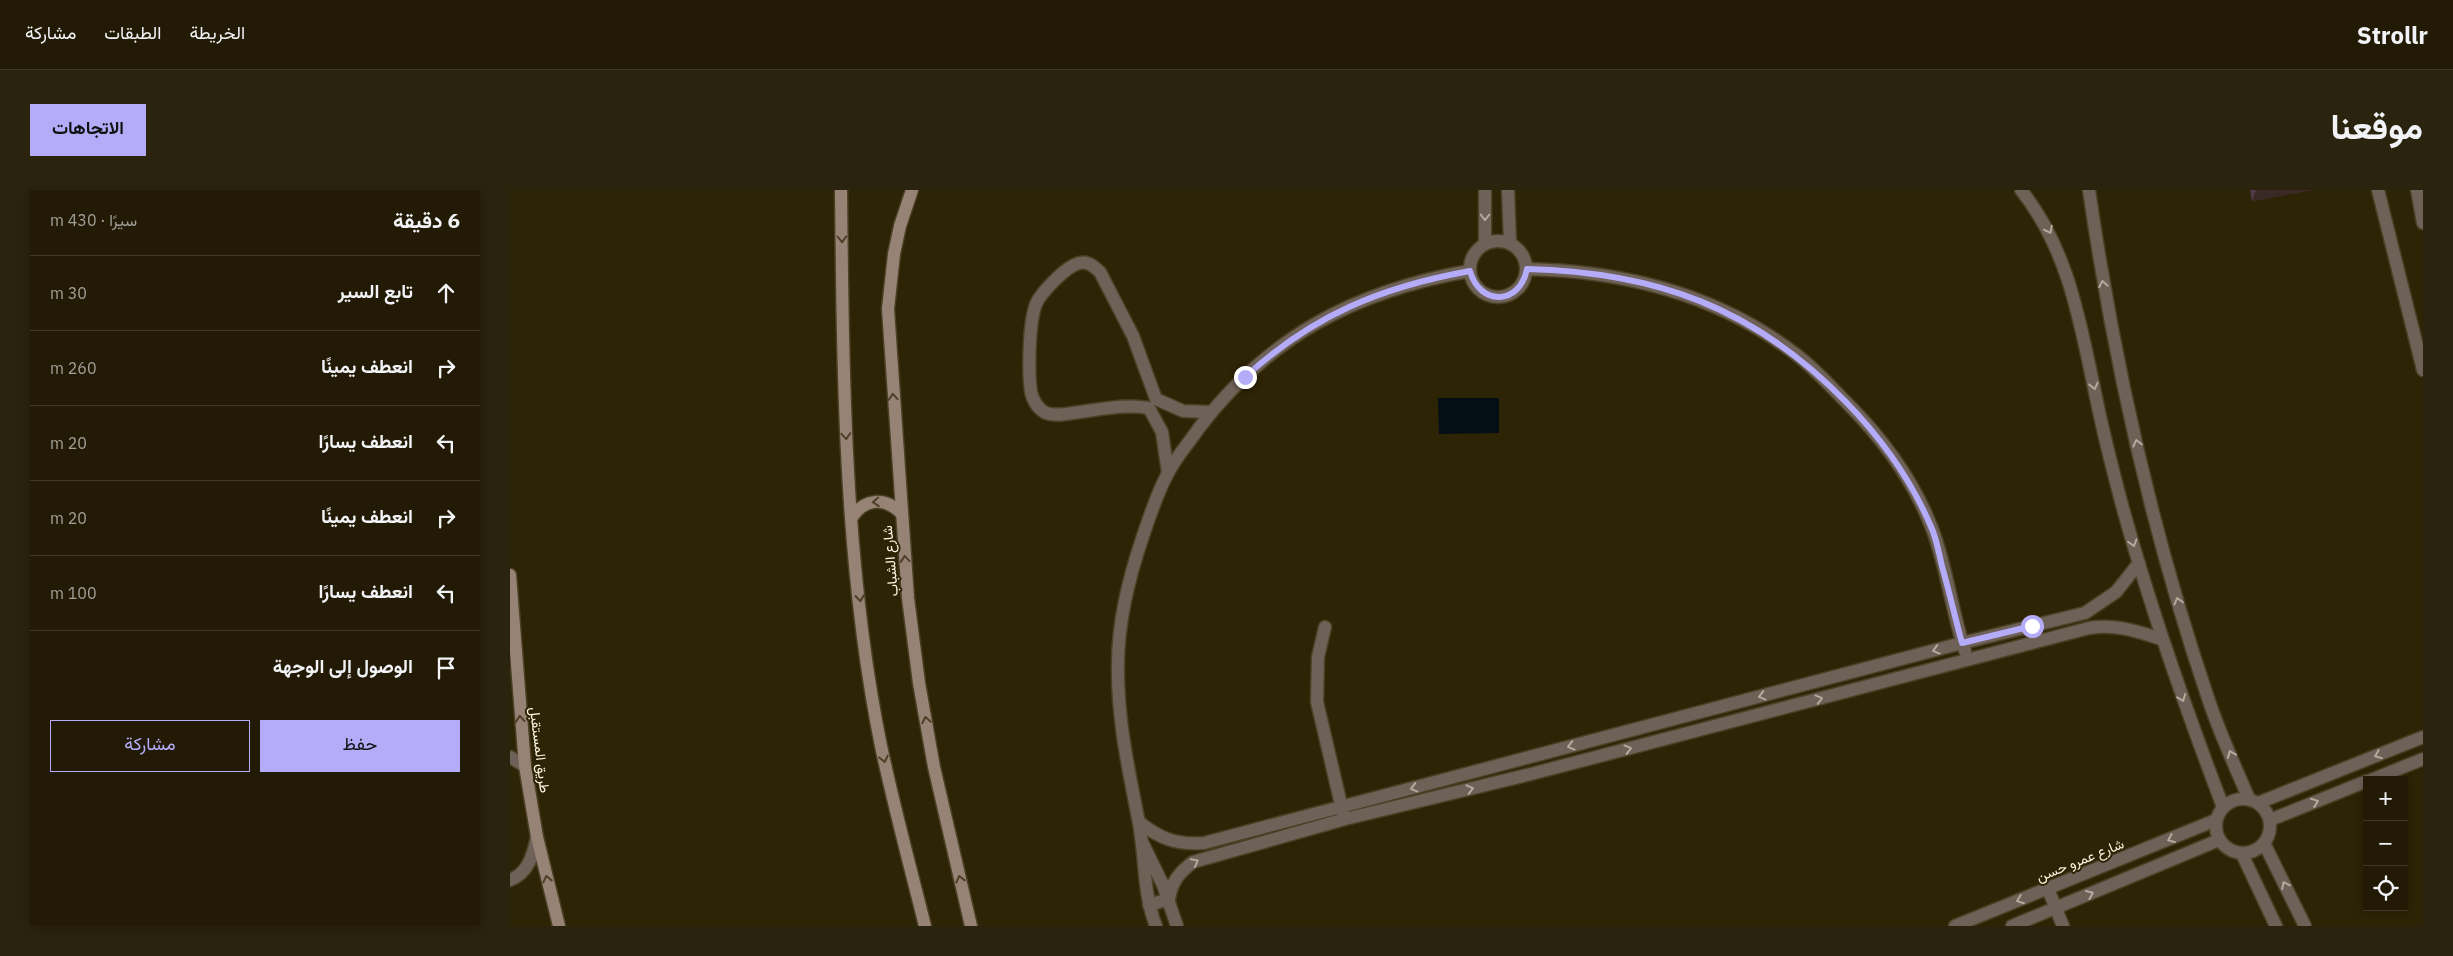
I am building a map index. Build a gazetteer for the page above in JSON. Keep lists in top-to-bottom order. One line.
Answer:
{"streets":{"street":["شارع الشباب","طريق المستقبل","شارع عمرو حسن"]},"one_way":["طريق المستقبل"],"page":{"header":"Strollr","nav":["الخريطة","الطبقات","مشاركة"],"title":"موقعنا","buttons":["الاتجاهات",["حفظ","مشاركة"]],"heading":["6 دقيقة","سيرًا · 430 m"],"list":[["تابع السير","30 m"],["انعطف يمينًا","260 m"],["انعطف يسارًا","20 m"],["انعطف يمينًا","20 m"],["انعطف يسارًا","100 m"],"الوصول إلى الوجهة"],"map_buttons":["+","−"]}}
